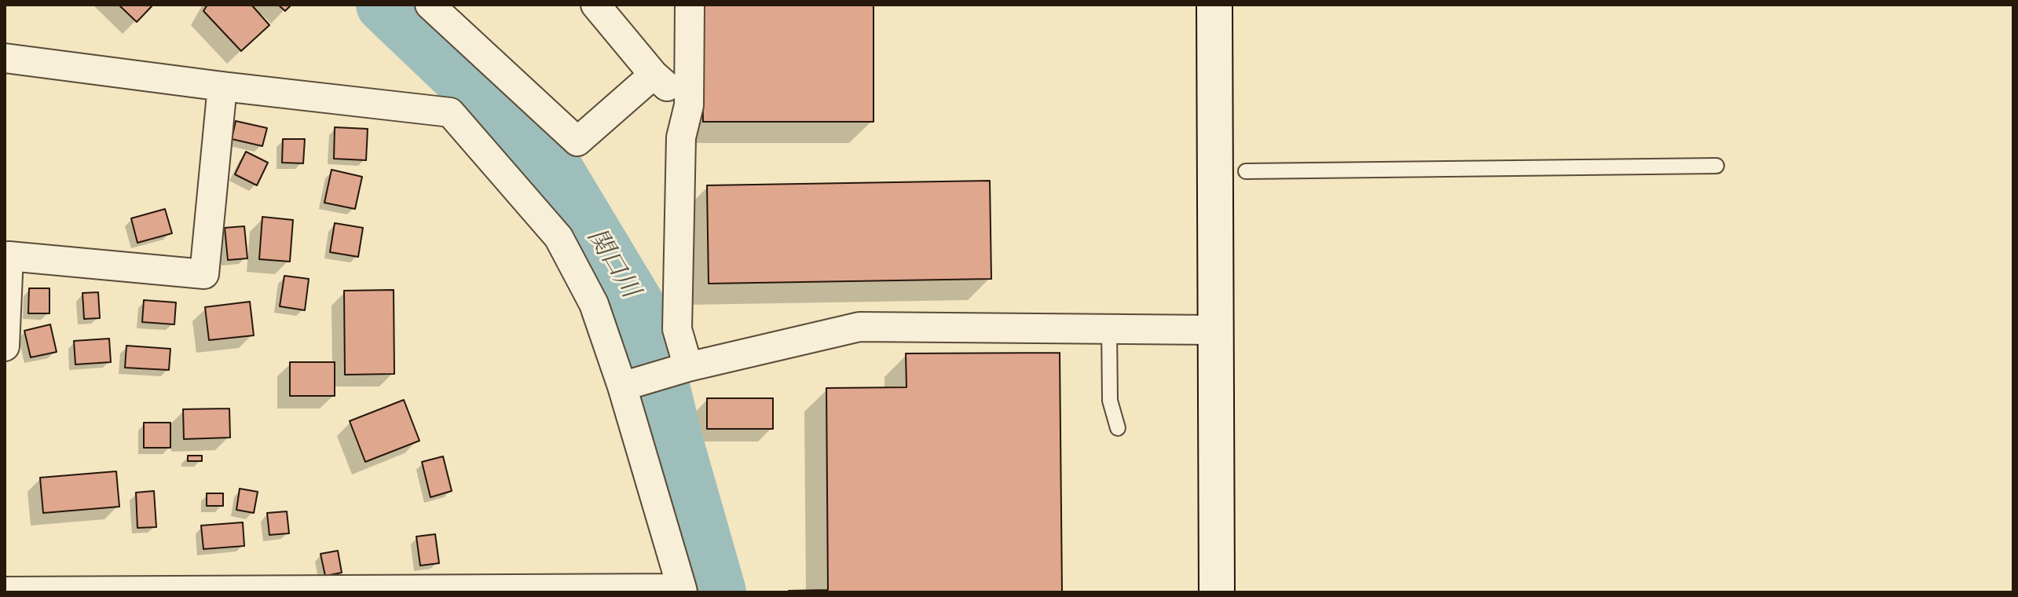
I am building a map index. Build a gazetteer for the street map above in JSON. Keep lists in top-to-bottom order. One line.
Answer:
{"water":["関口川"]}
